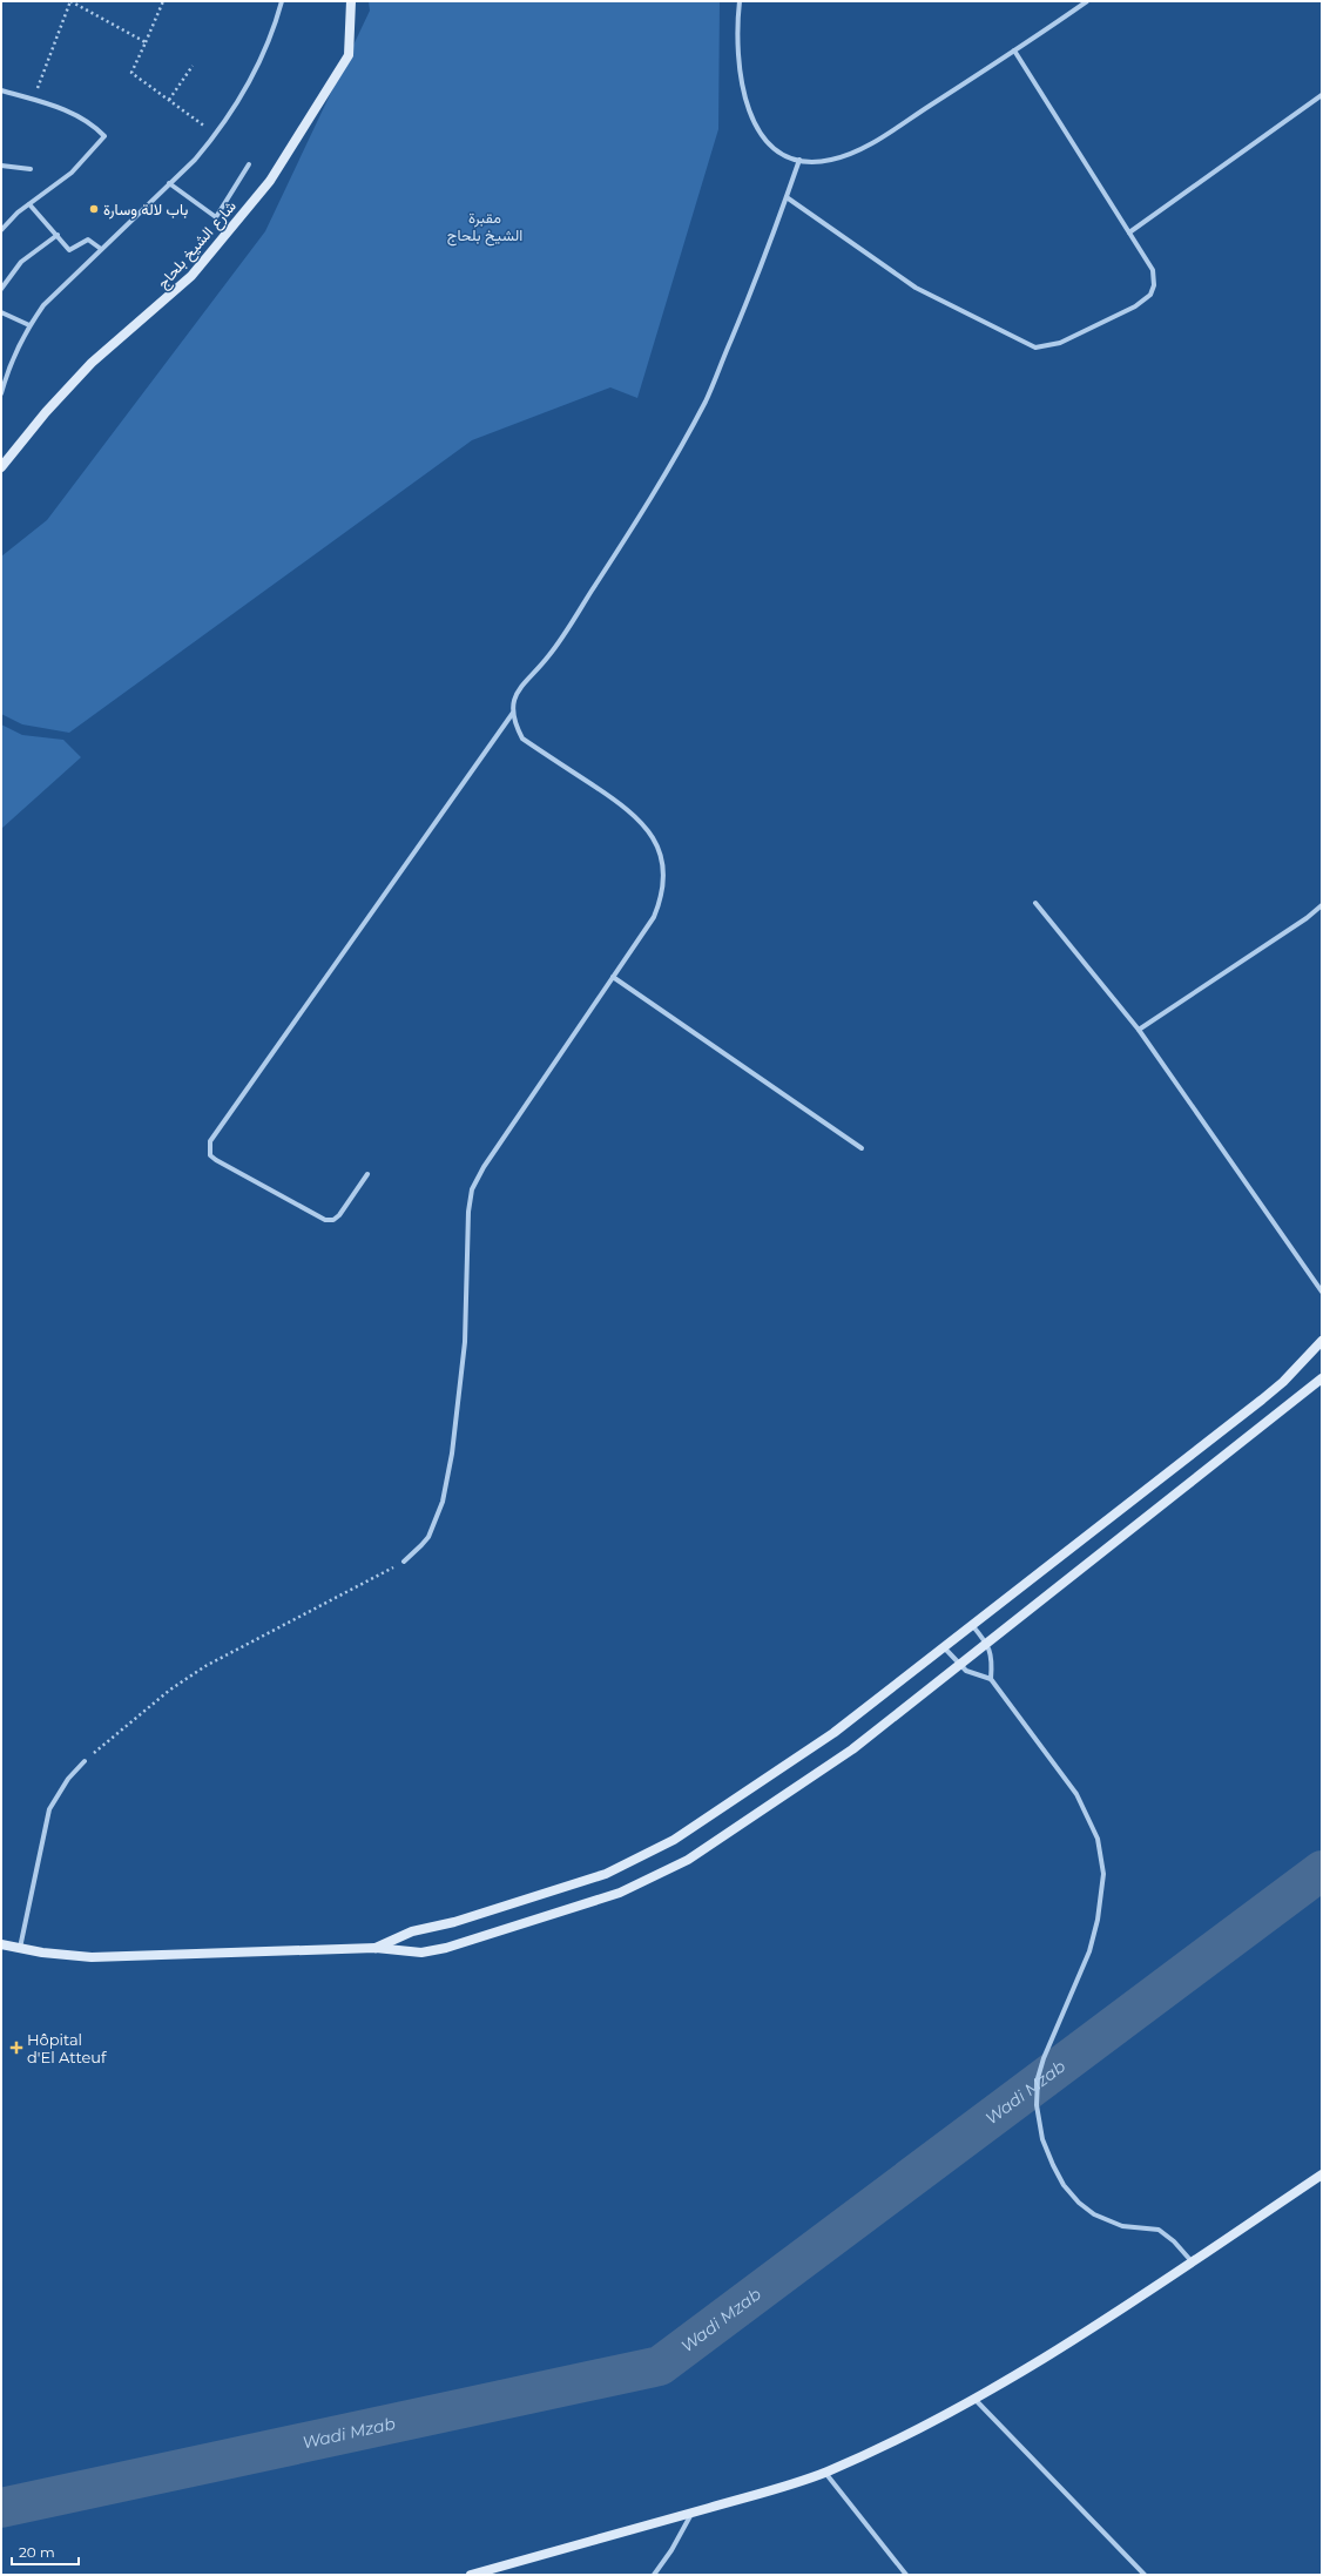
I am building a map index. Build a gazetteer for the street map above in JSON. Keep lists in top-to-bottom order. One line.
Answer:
{"streets":{"main road":["شارع الشيخ بلحاج"]},"water":["Wadi Mzab"],"parks":["مقبرة الشيخ بلحاج"],"places":{"other":["باب لالة وسارة"],"health":["Hôpital d'El Atteuf"]},"scale_bar":"20 m"}
